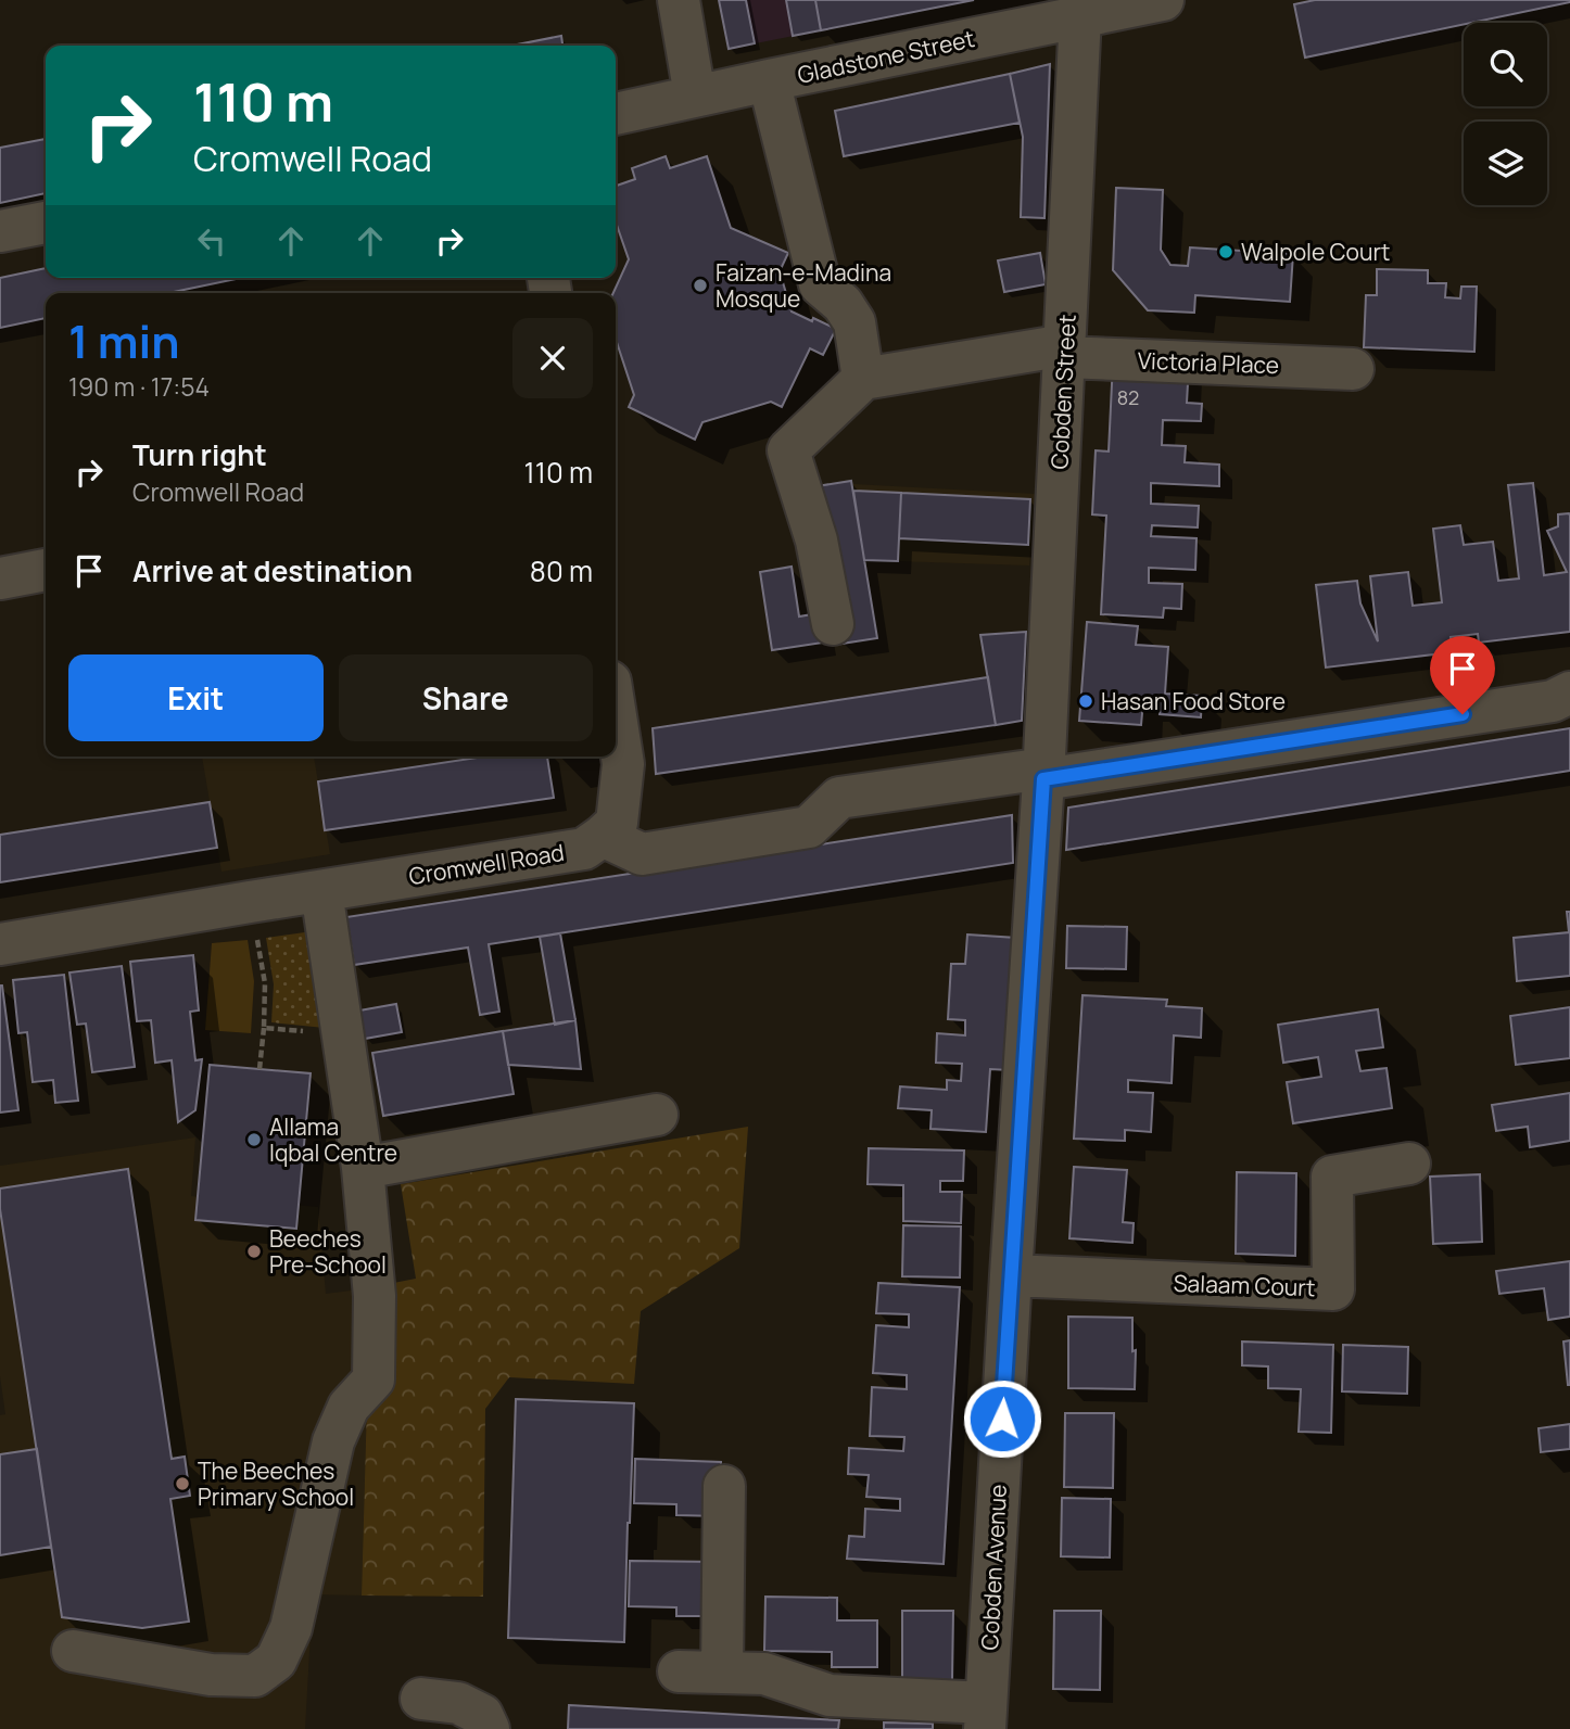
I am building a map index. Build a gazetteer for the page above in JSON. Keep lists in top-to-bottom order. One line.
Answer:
{"streets":{"street":["Gladstone Street","Victoria Place","Cobden Street","Cromwell Road","Salaam Court","Cobden Avenue"]},"crossings":[["Gladstone Street","Cobden Street"],["Victoria Place","Cobden Street"],["Cobden Street","Cobden Avenue"],["Salaam Court","Cobden Avenue"]],"places":["Walpole Court","Faizan-e-Madina Mosque","Hasan Food Store","Allama Iqbal Centre","Beeches Pre-School","The Beeches Primary School"],"house_numbers":["82"],"page":{"turn":["110 m","Cromwell Road"],"heading":["1 min","190 m · 17:54"],"list":[{"name":"Turn right","note":"Cromwell Road","value":"110 m"},{"name":"Arrive at destination","value":"80 m"}],"buttons":["Exit","Share"]}}
